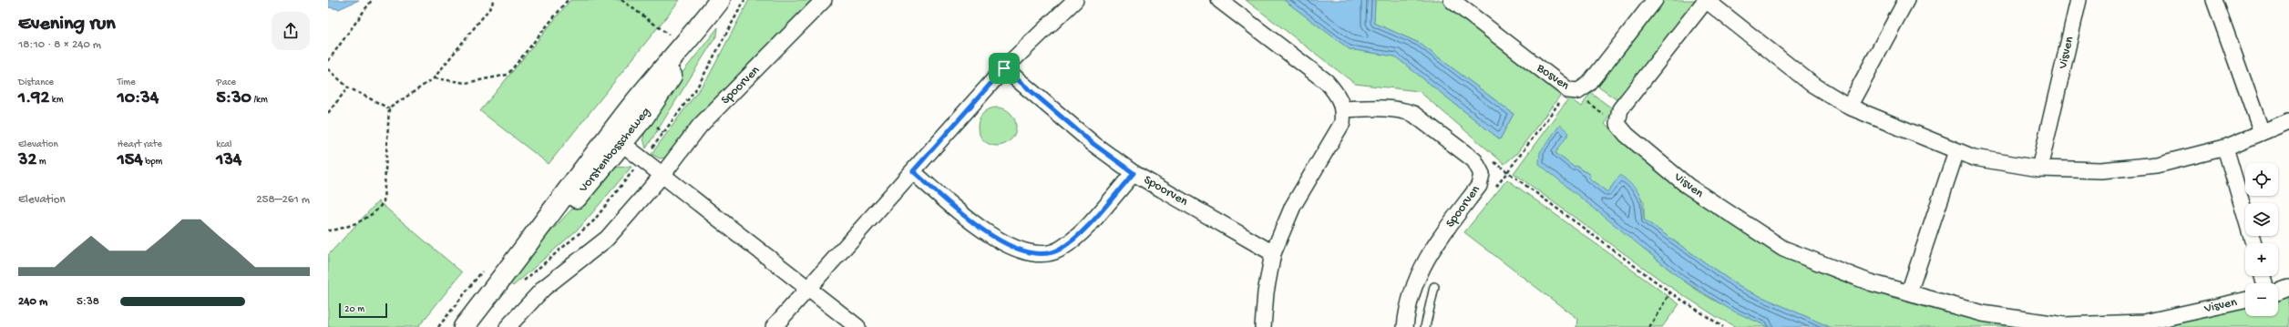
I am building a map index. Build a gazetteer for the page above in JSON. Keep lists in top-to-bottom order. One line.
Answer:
{"streets":{"street":["Visven","Bosven","Spoorven","Vorstenbosscheweg"]},"scale_bar":"20 m","page":{"heading":["Evening run","18:10 · 8 × 240 m"],"stats":[["Distance","1.92 km"],["Time","10:34"],["Pace","5:30 /km"],["Elevation","32 m"],["Heart rate","154 bpm"],["kcal","134"]],"map_buttons":["+","−"],"chart":["Elevation","258–261 m"],"list":[{"name":"240 m","note":"5:38"}],"scale":"20 m"}}
